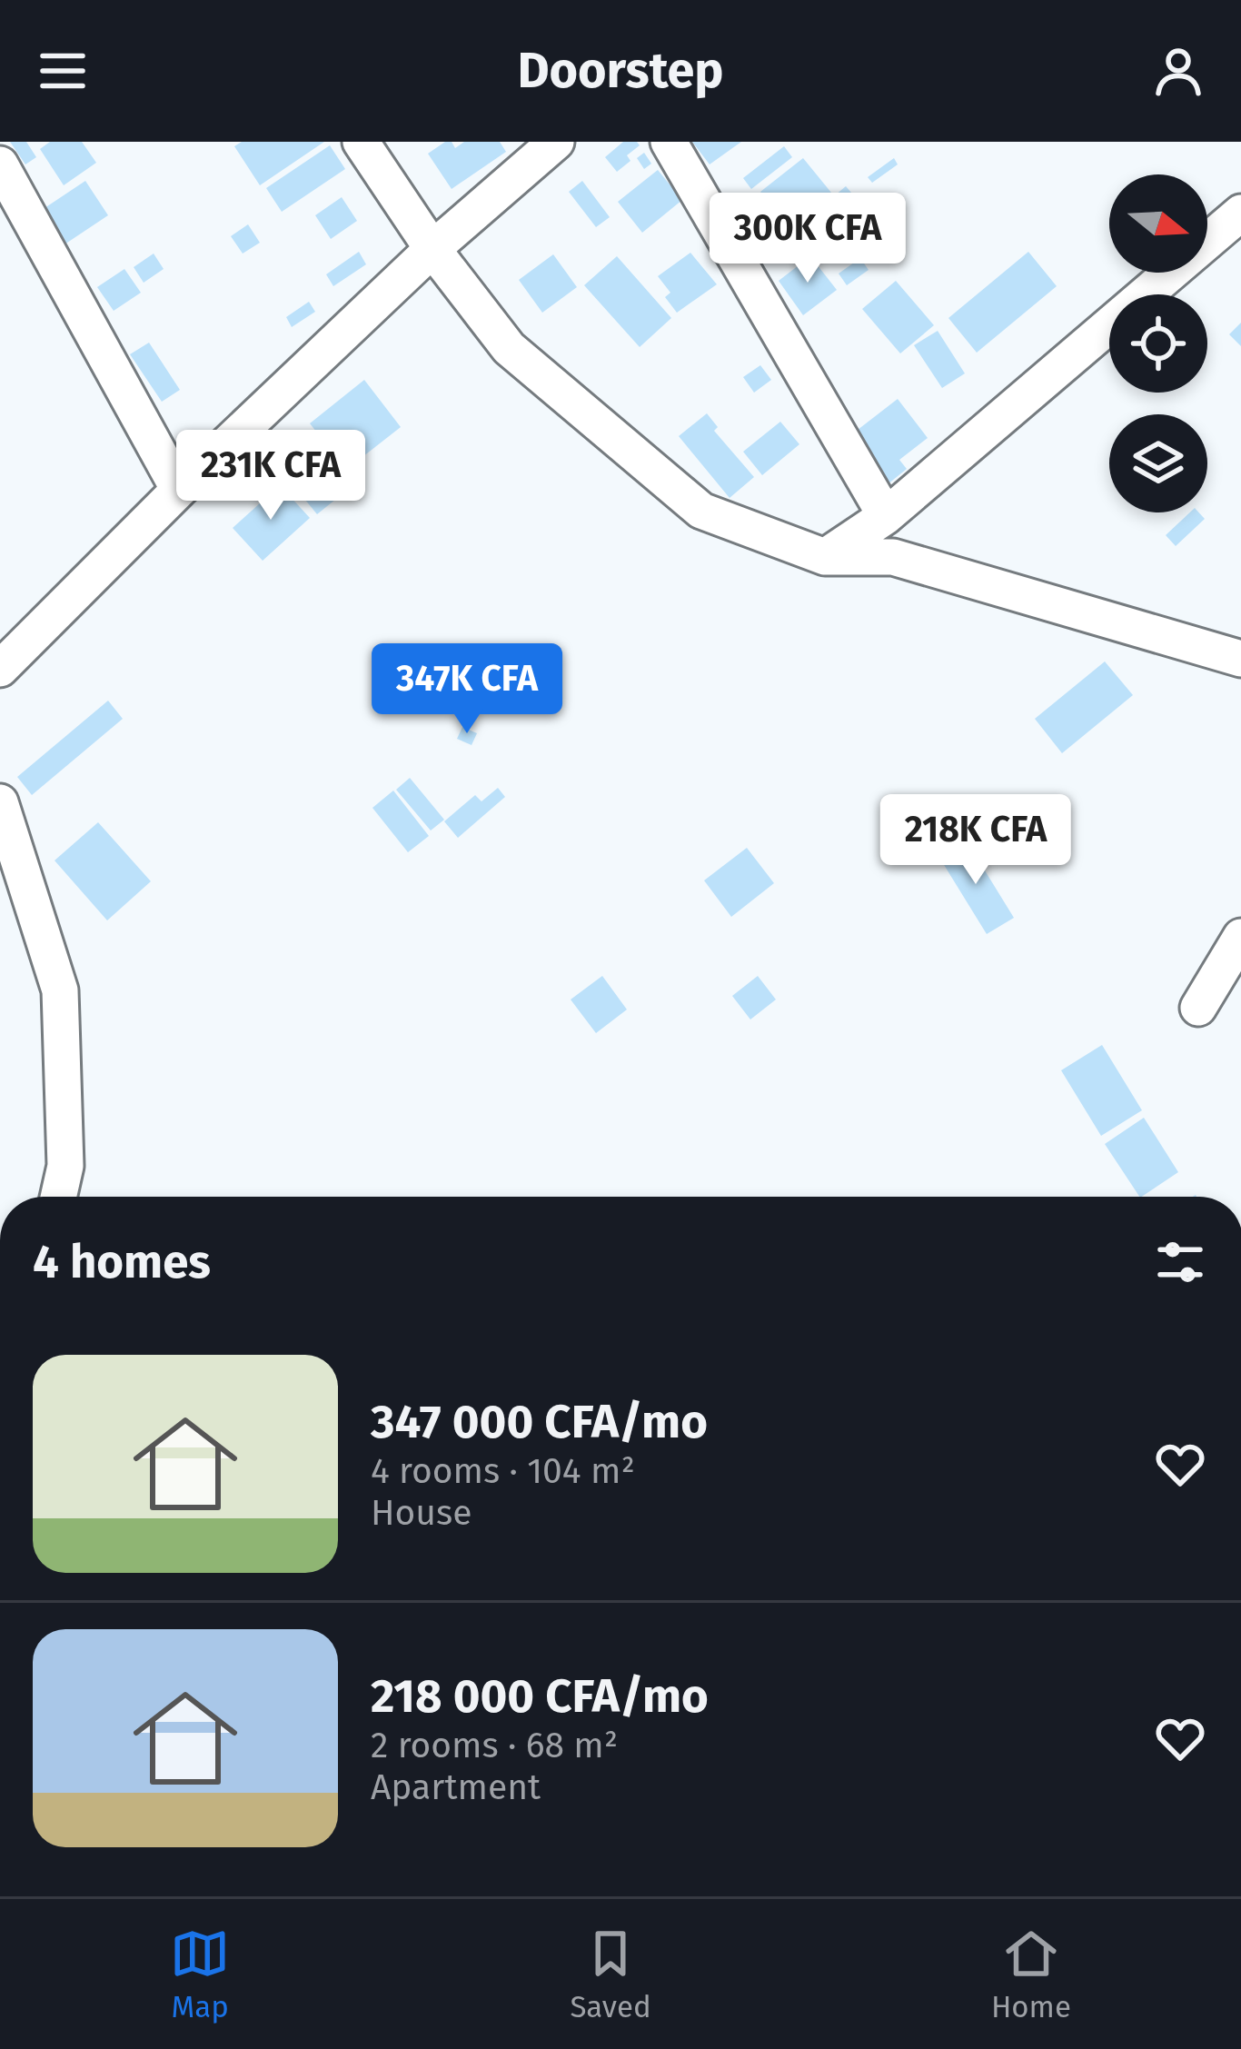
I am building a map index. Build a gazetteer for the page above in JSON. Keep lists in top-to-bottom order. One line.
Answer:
{"north":"right","page":{"header":"Doorstep","price":["300K CFA","231K CFA","347K CFA","218K CFA"],"heading":"4 homes","list":[{"name":"347 000 CFA/mo","note":"4 rooms · 104 m² · House"},{"name":"218 000 CFA/mo","note":"2 rooms · 68 m² · Apartment"}],"tabs":["Map","Saved","Home"]}}
